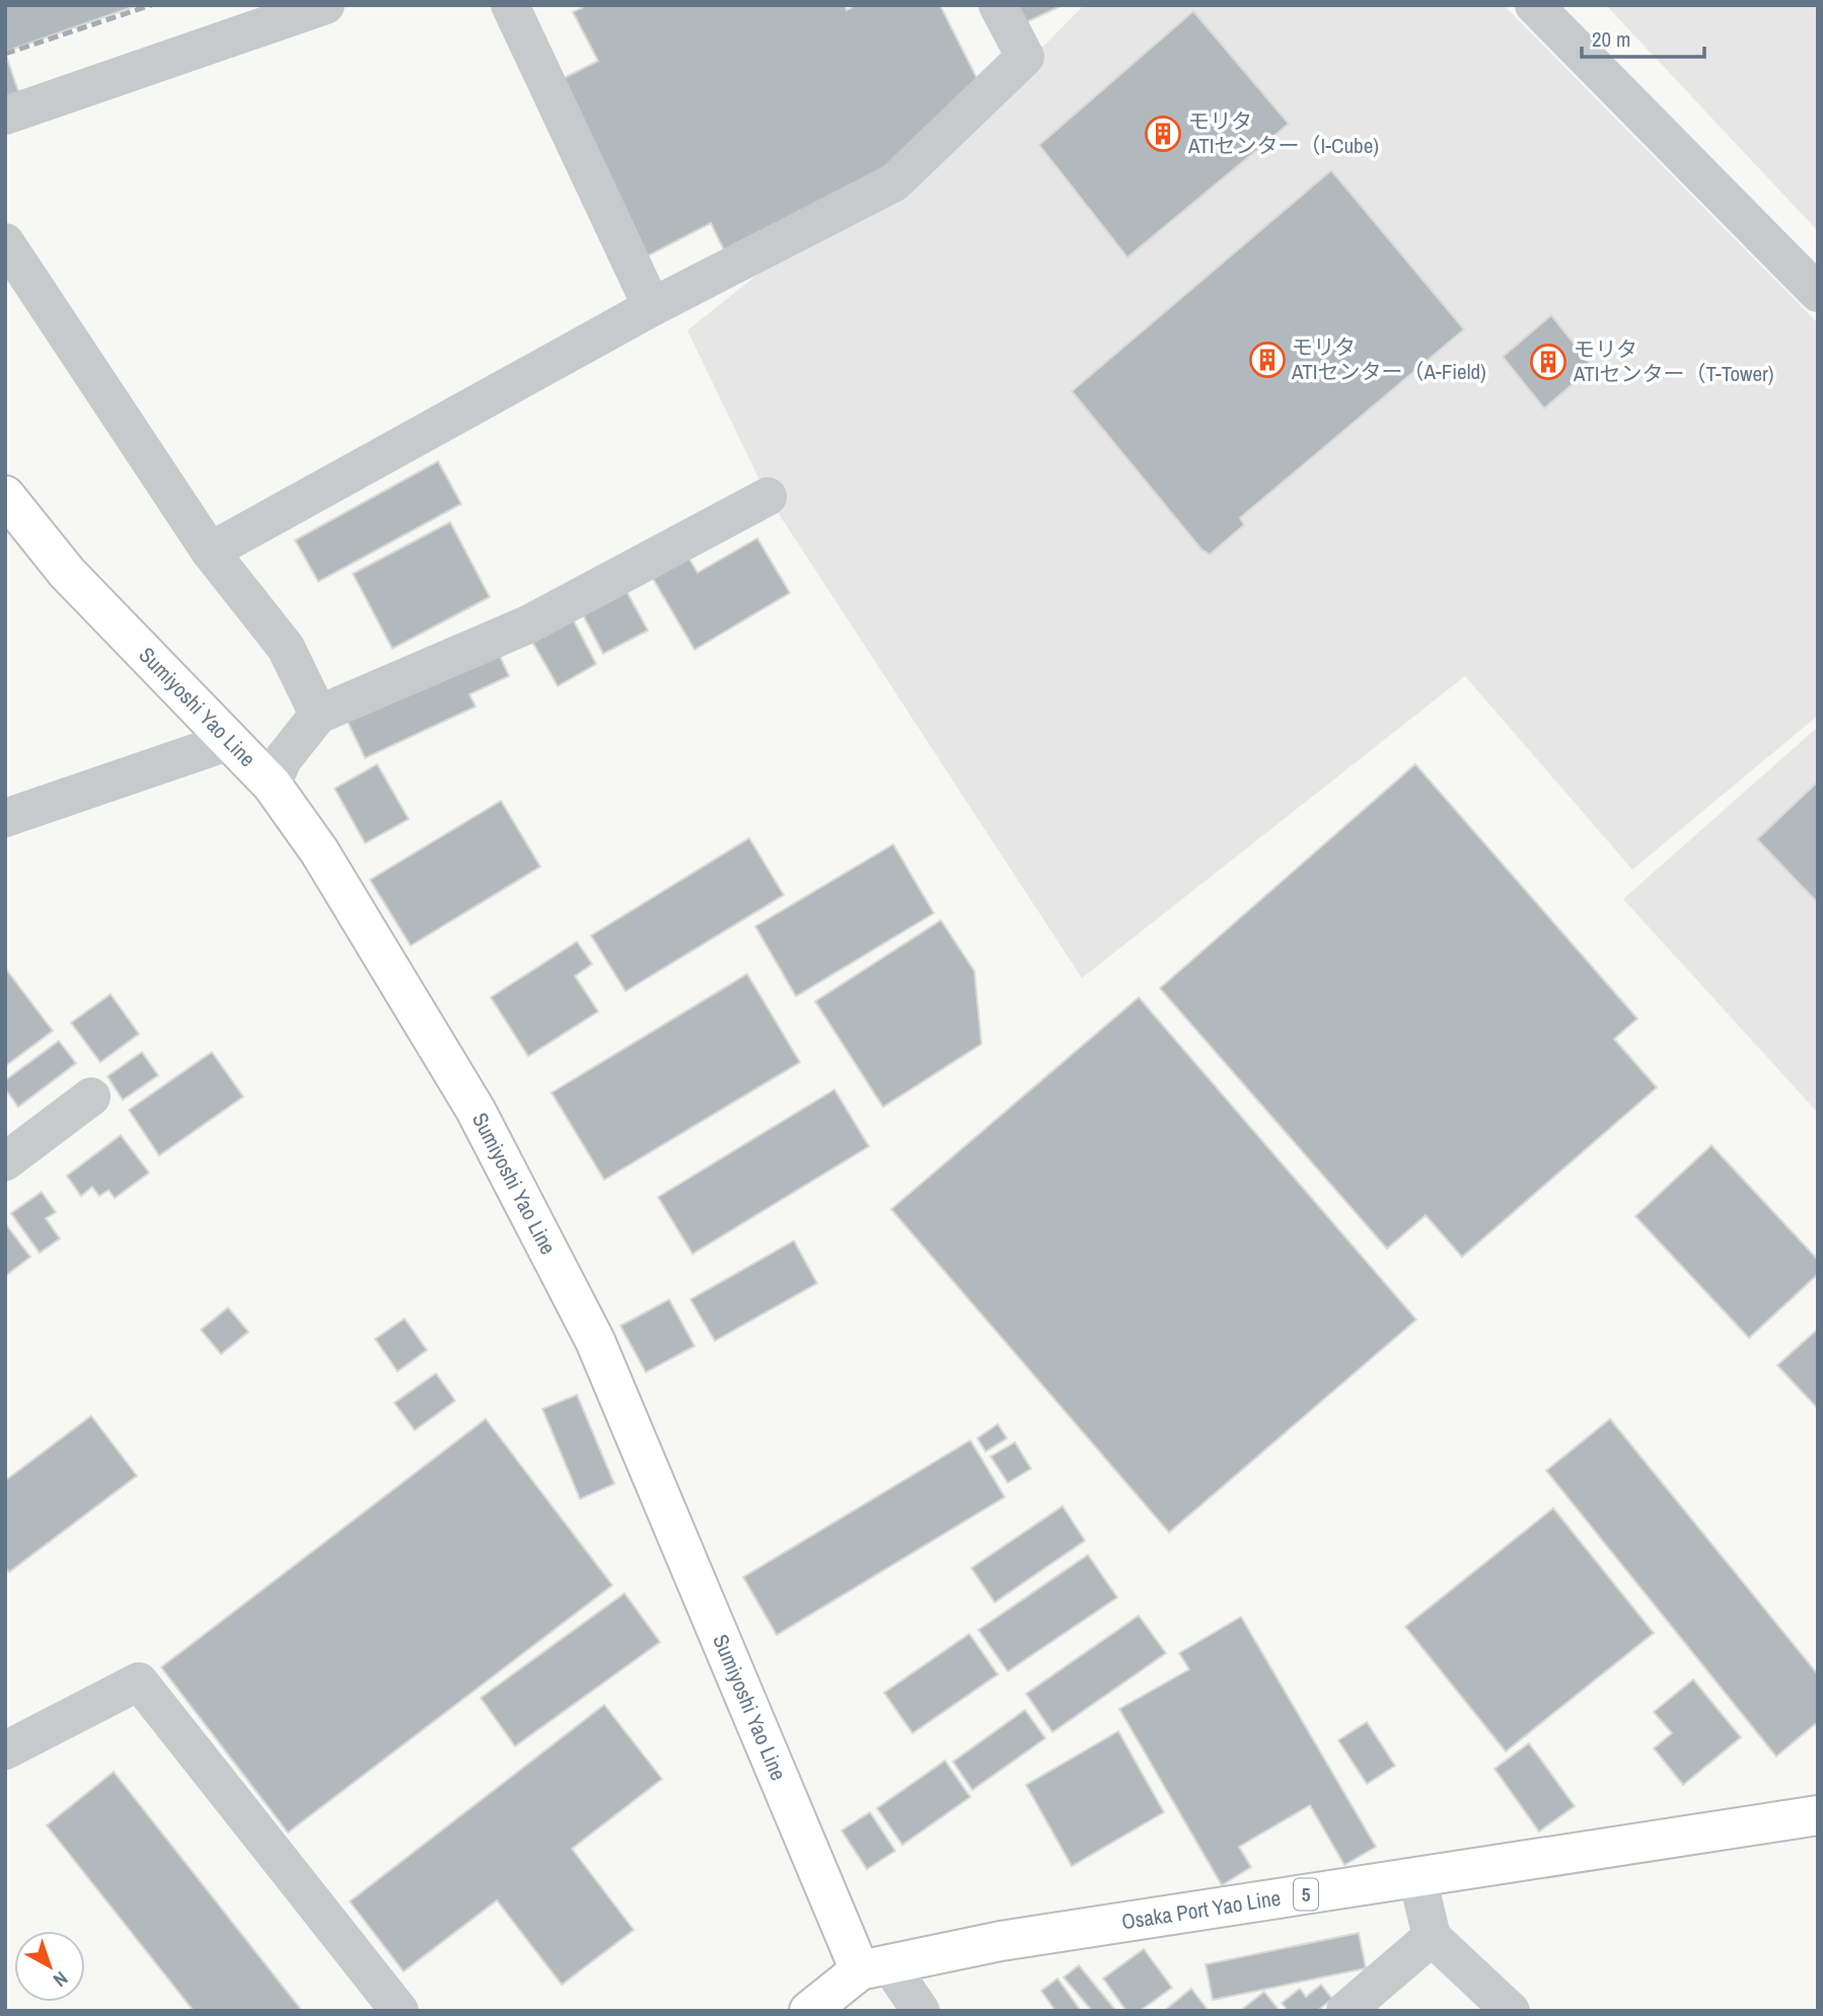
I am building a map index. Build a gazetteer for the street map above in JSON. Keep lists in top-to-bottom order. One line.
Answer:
{"streets":{"main road":["Sumiyoshi Yao Line","5","Osaka Port Yao Line"]},"crossings":[["Sumiyoshi Yao Line","Osaka Port Yao Line"]],"places":{"building":["モリタ ATIセンター（I-Cube)","モリタ ATIセンター（A-Field)","モリタ ATIセンター（T-Tower)"]},"scale_bar":"20 m","north":"bottom right"}
